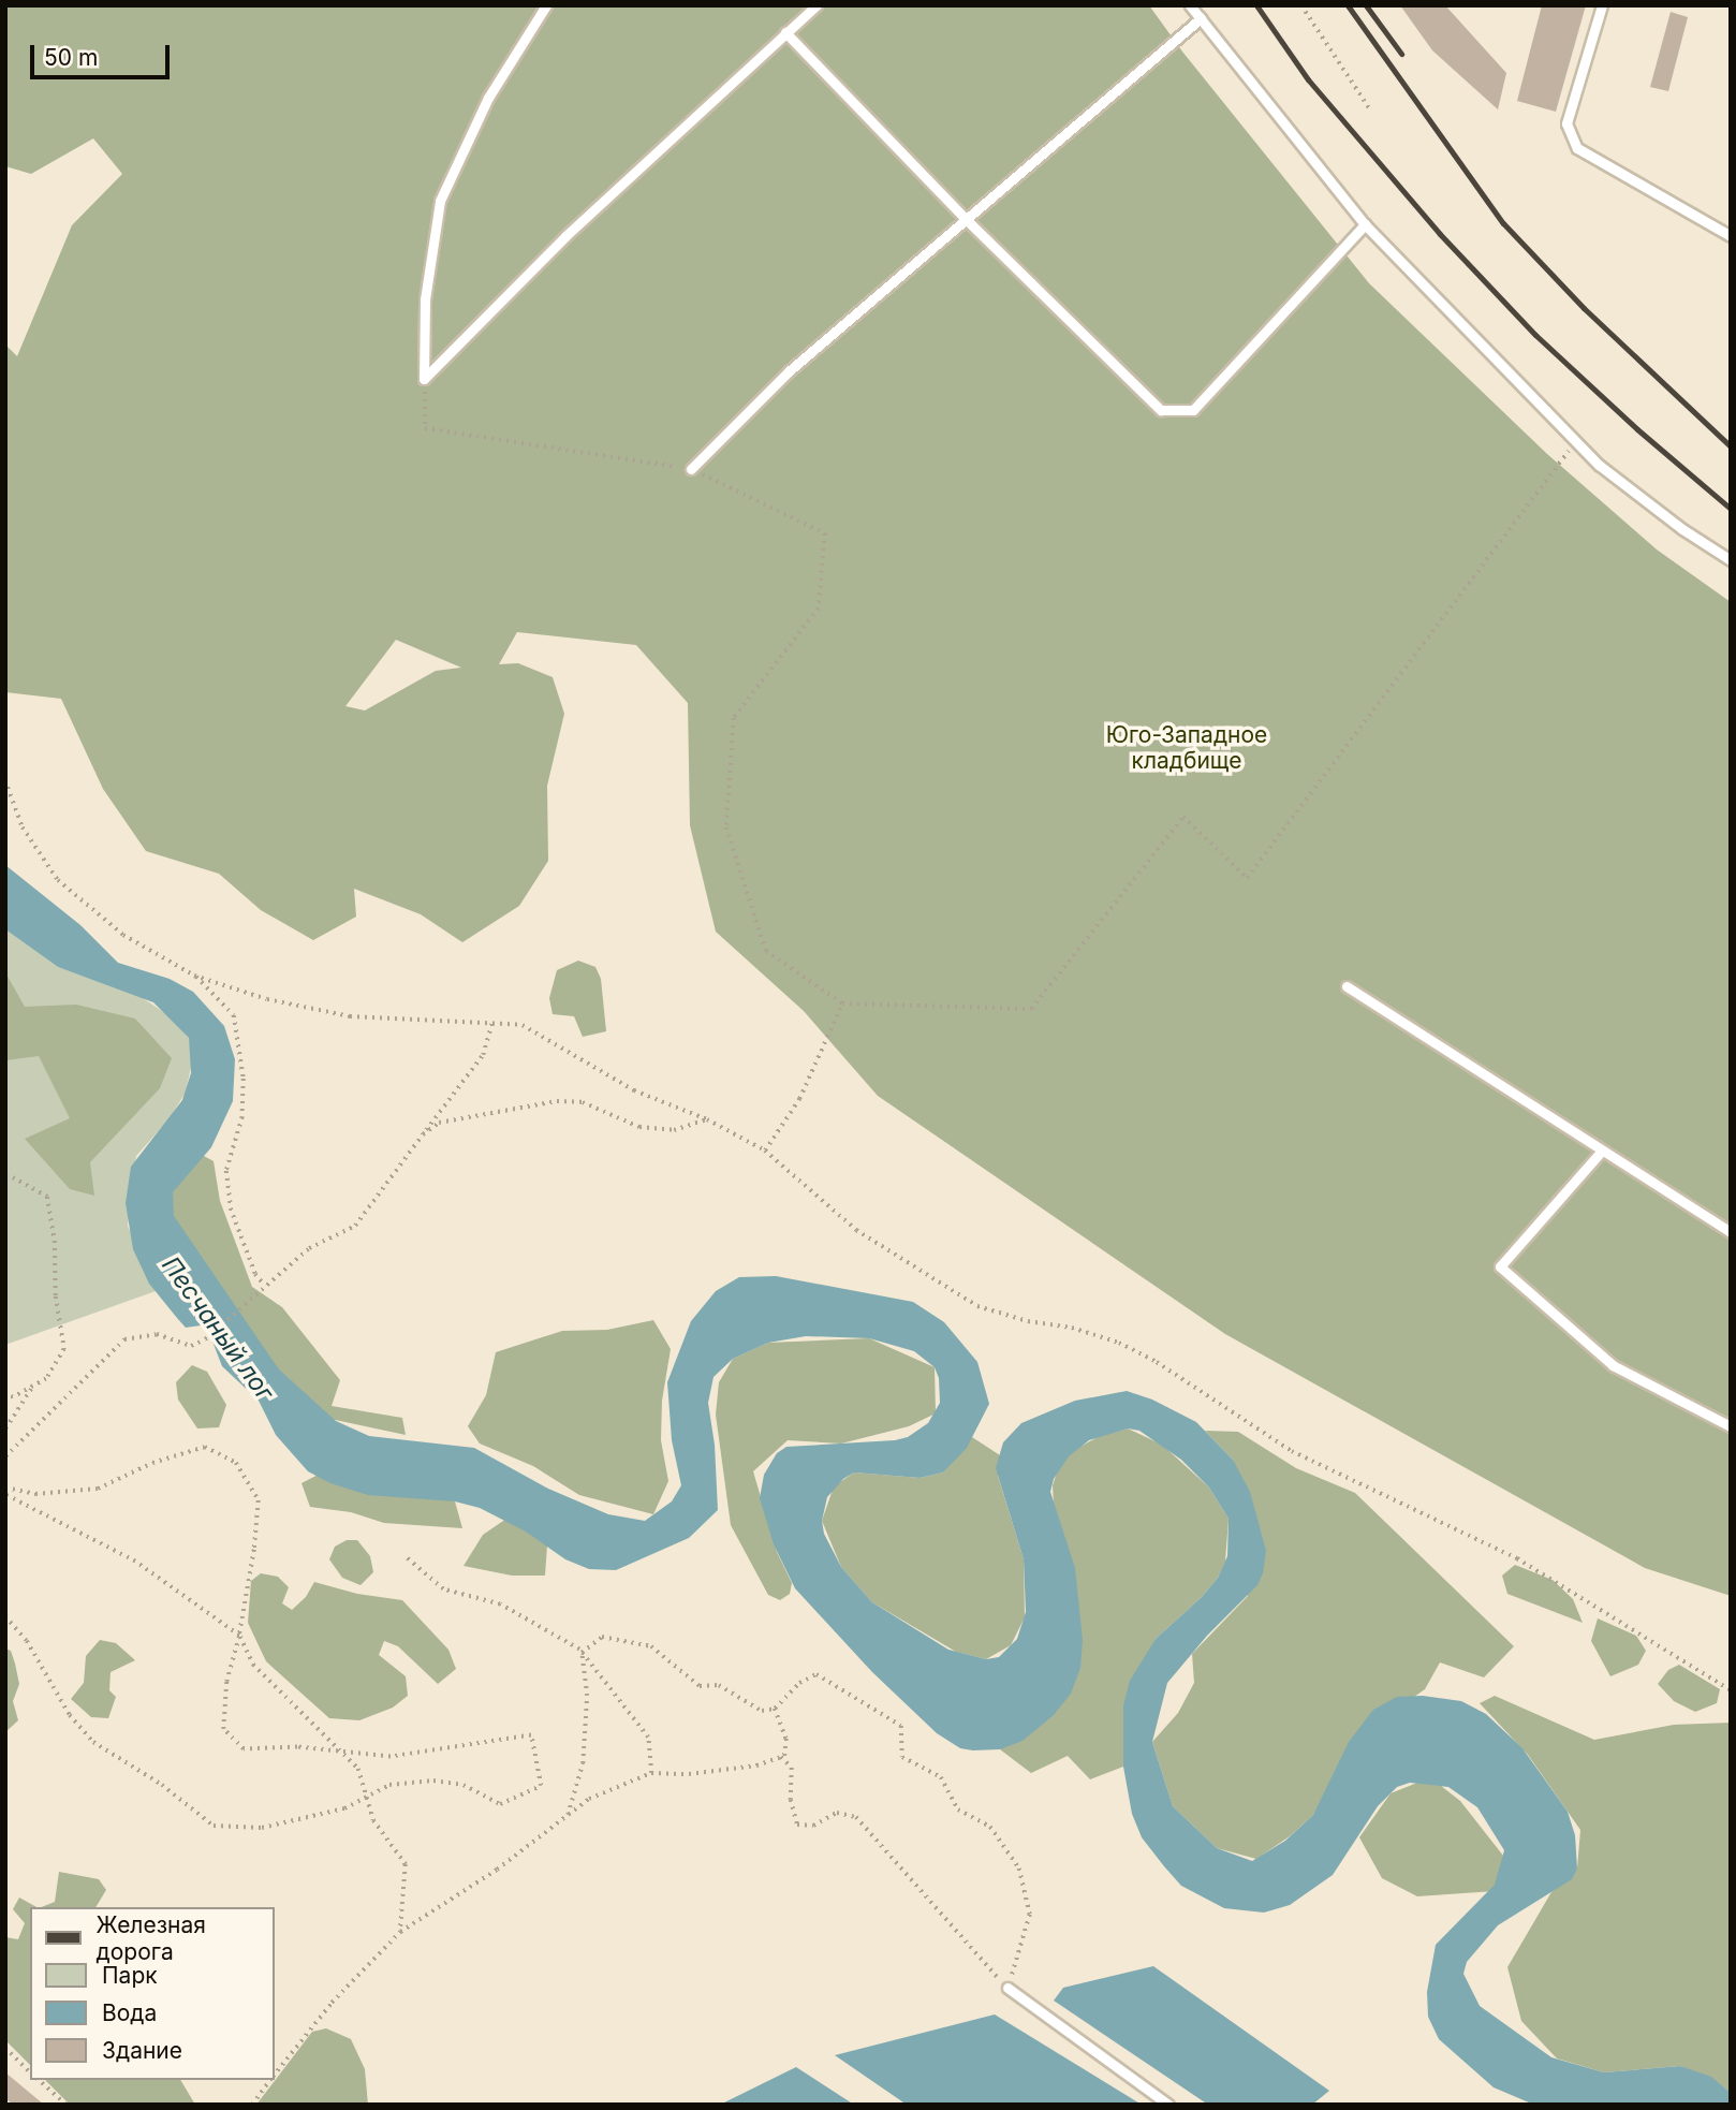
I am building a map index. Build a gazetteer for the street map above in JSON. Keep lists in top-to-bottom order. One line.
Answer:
{"water":["Песчаный лог"],"parks":["Юго-Западное кладбище"],"legend":["Железная дорога","Парк","Вода","Здание"],"scale_bar":"50 m"}
